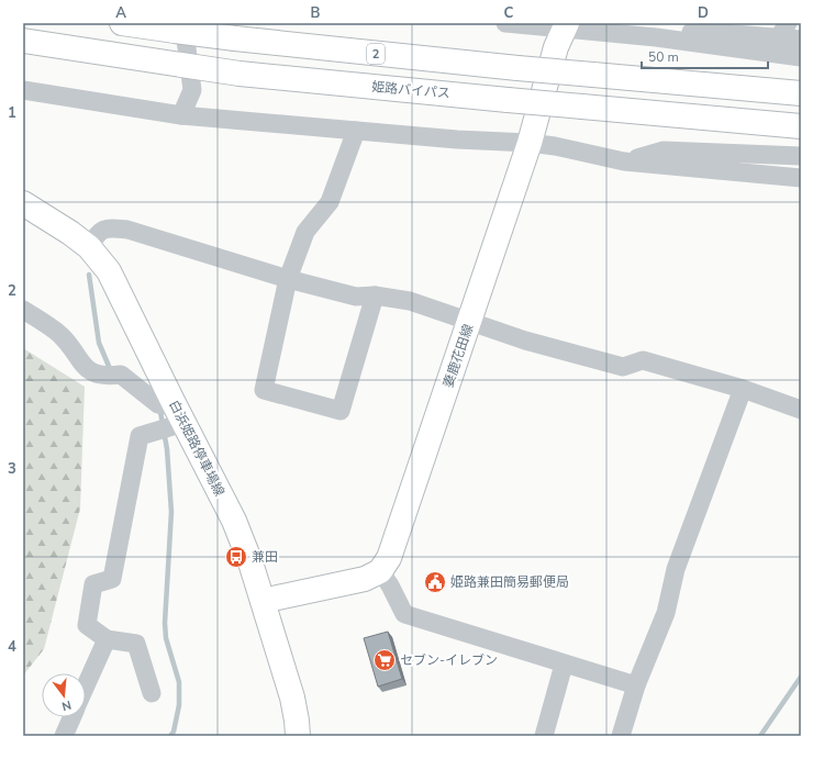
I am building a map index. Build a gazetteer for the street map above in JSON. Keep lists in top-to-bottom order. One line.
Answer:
{"streets":{"main road":["2","姫路バイパス","妻鹿花田線","白浜姫路停車場線"]},"places":{"bus stop":["兼田"],"public building":["姫路兼田簡易郵便局"],"supermarket":["セブン-イレブン"]},"scale_bar":"50 m","north":"bottom","grid":{"columns":["A","B","C","D"],"rows":["1","2","3","4"]}}
